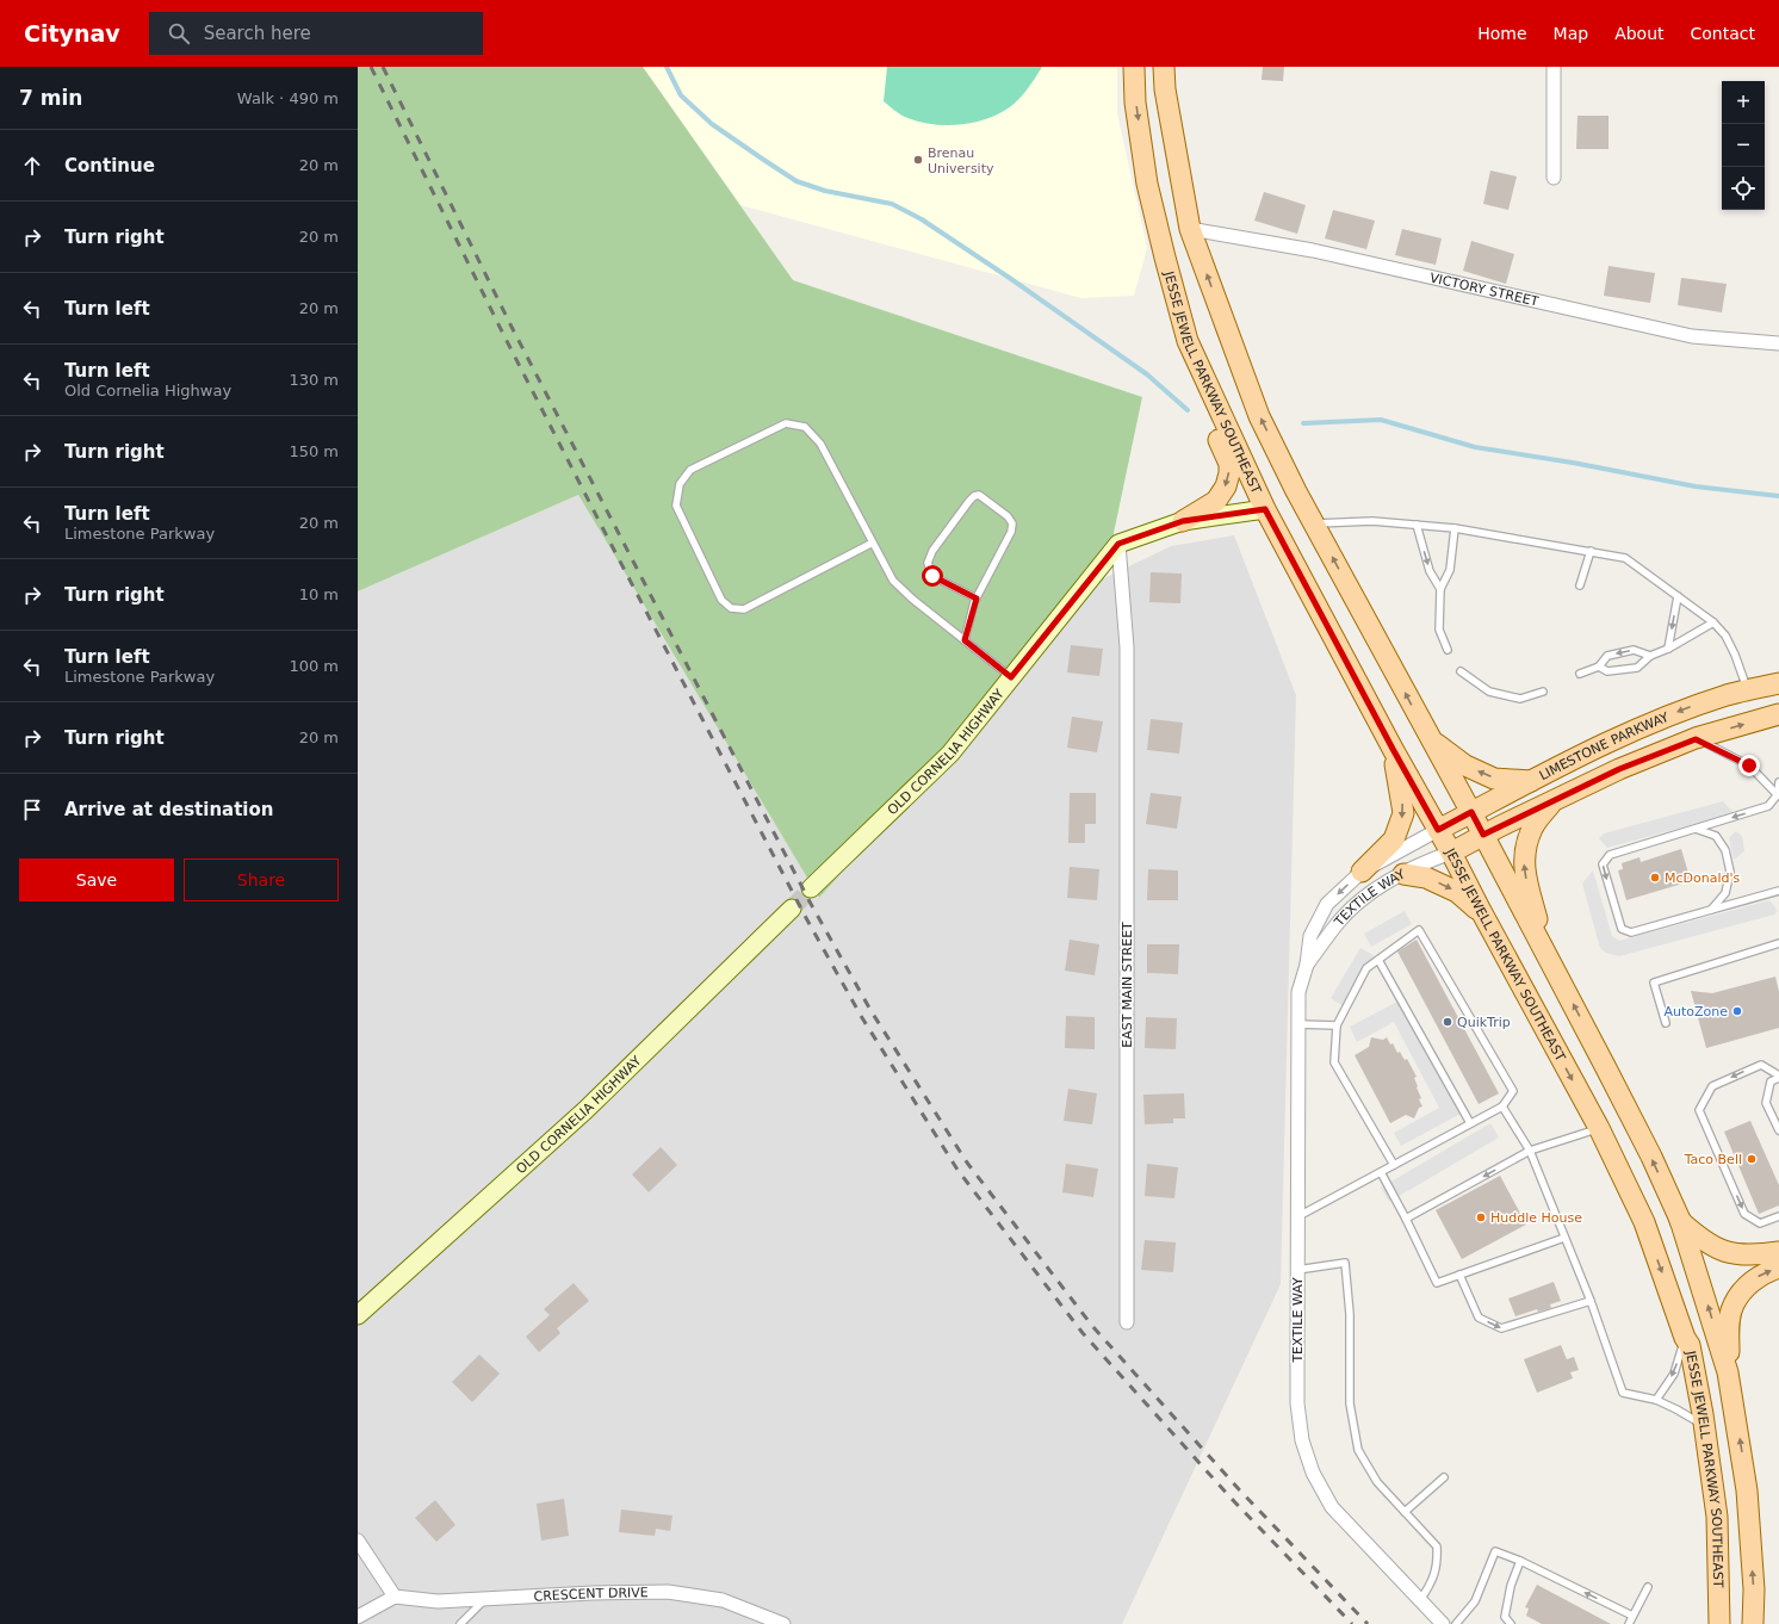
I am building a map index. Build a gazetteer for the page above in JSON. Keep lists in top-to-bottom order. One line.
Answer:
{"streets":{"main road":["JESSE JEWELL PARKWAY SOUTHEAST","LIMESTONE PARKWAY"],"street":["VICTORY STREET","OLD CORNELIA HIGHWAY","TEXTILE WAY","EAST MAIN STREET","CRESCENT DRIVE"]},"crossings":[["JESSE JEWELL PARKWAY SOUTHEAST","LIMESTONE PARKWAY"],["JESSE JEWELL PARKWAY SOUTHEAST","TEXTILE WAY"],["LIMESTONE PARKWAY","TEXTILE WAY"],["OLD CORNELIA HIGHWAY","EAST MAIN STREET"]],"places":["Brenau University","McDonald's","AutoZone","QuikTrip","Taco Bell","Huddle House"],"page":{"header":"Citynav","search":"Search here","nav":["Home","Map","About","Contact"],"heading":["7 min","Walk · 490 m"],"map_buttons":["+","−"],"list":[["Continue","20 m"],["Turn right","20 m"],["Turn left","20 m"],["Turn left","Old Cornelia Highway","130 m"],["Turn right","150 m"],["Turn left","Limestone Parkway","20 m"],["Turn right","10 m"],["Turn left","Limestone Parkway","100 m"],["Turn right","20 m"],"Arrive at destination"],"buttons":["Save","Share"]}}
